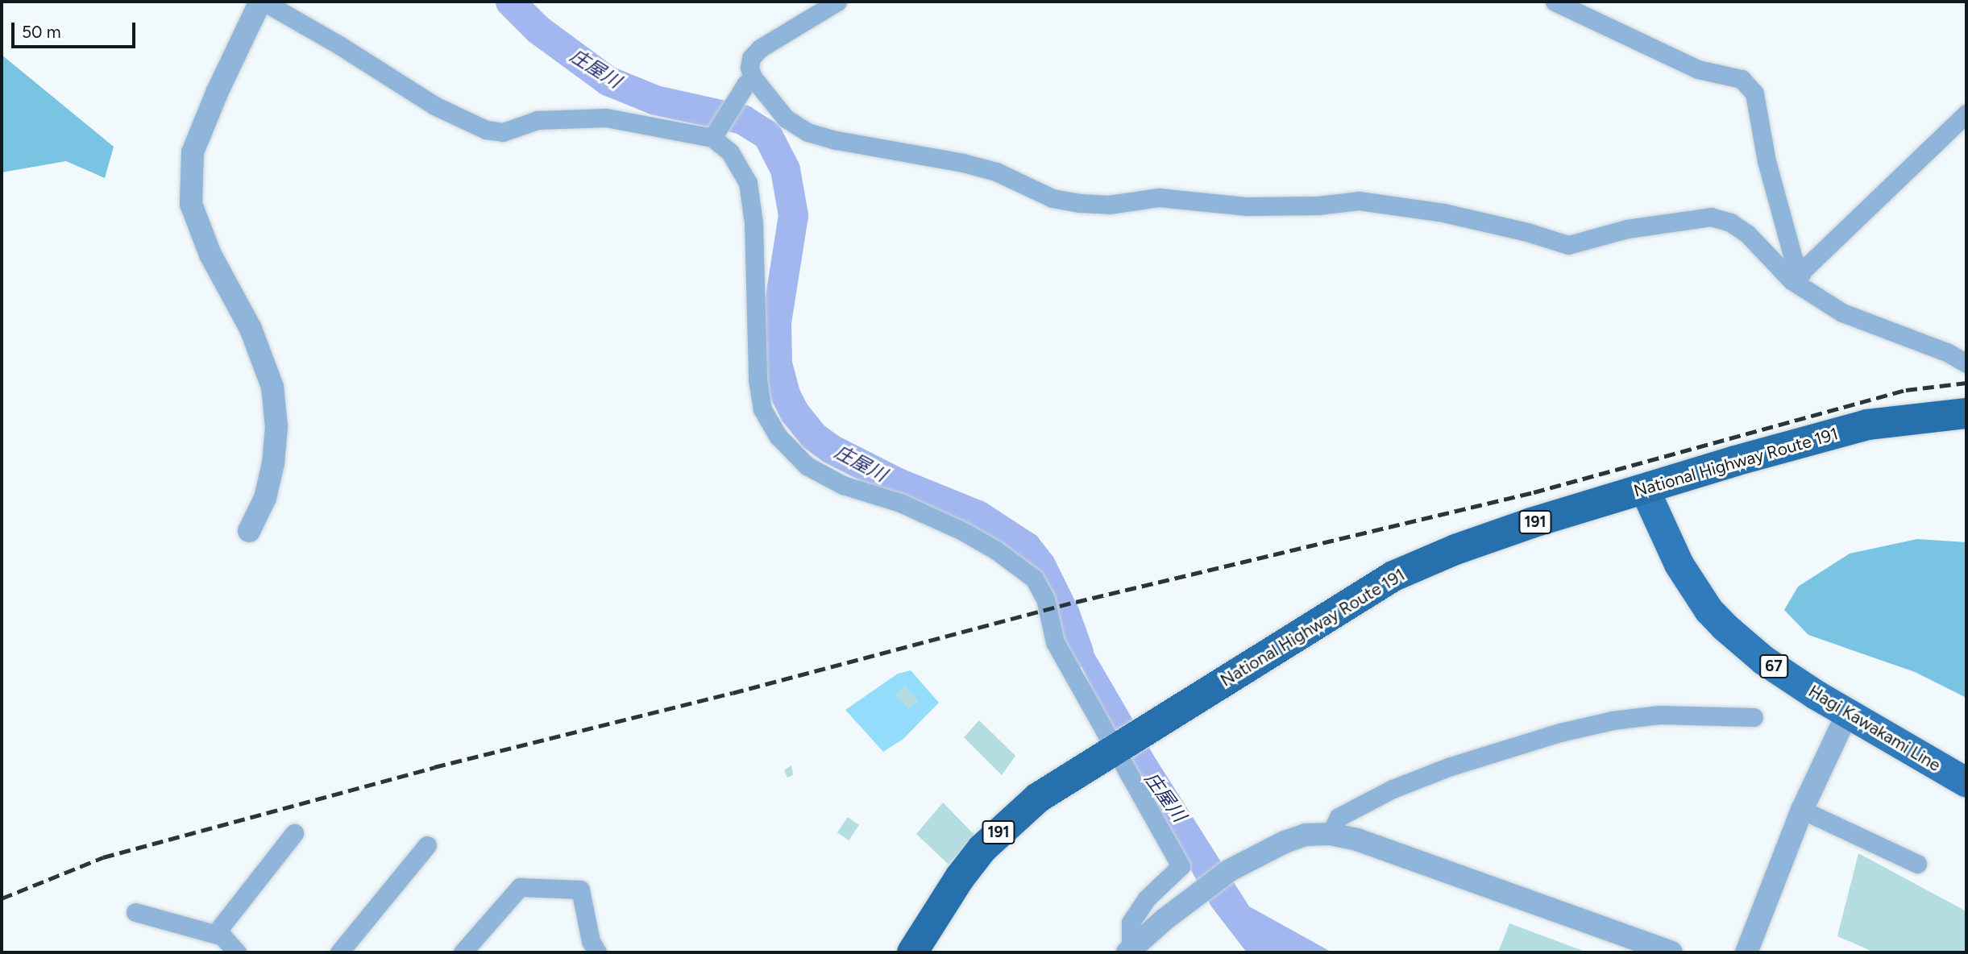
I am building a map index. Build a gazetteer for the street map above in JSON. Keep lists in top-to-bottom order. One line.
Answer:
{"streets":{"highway":["National Highway Route 191","191"],"main road":["67","Hagi Kawakami Line"]},"crossings":[["National Highway Route 191","Hagi Kawakami Line"]],"water":["庄屋川"],"scale_bar":"50 m"}
